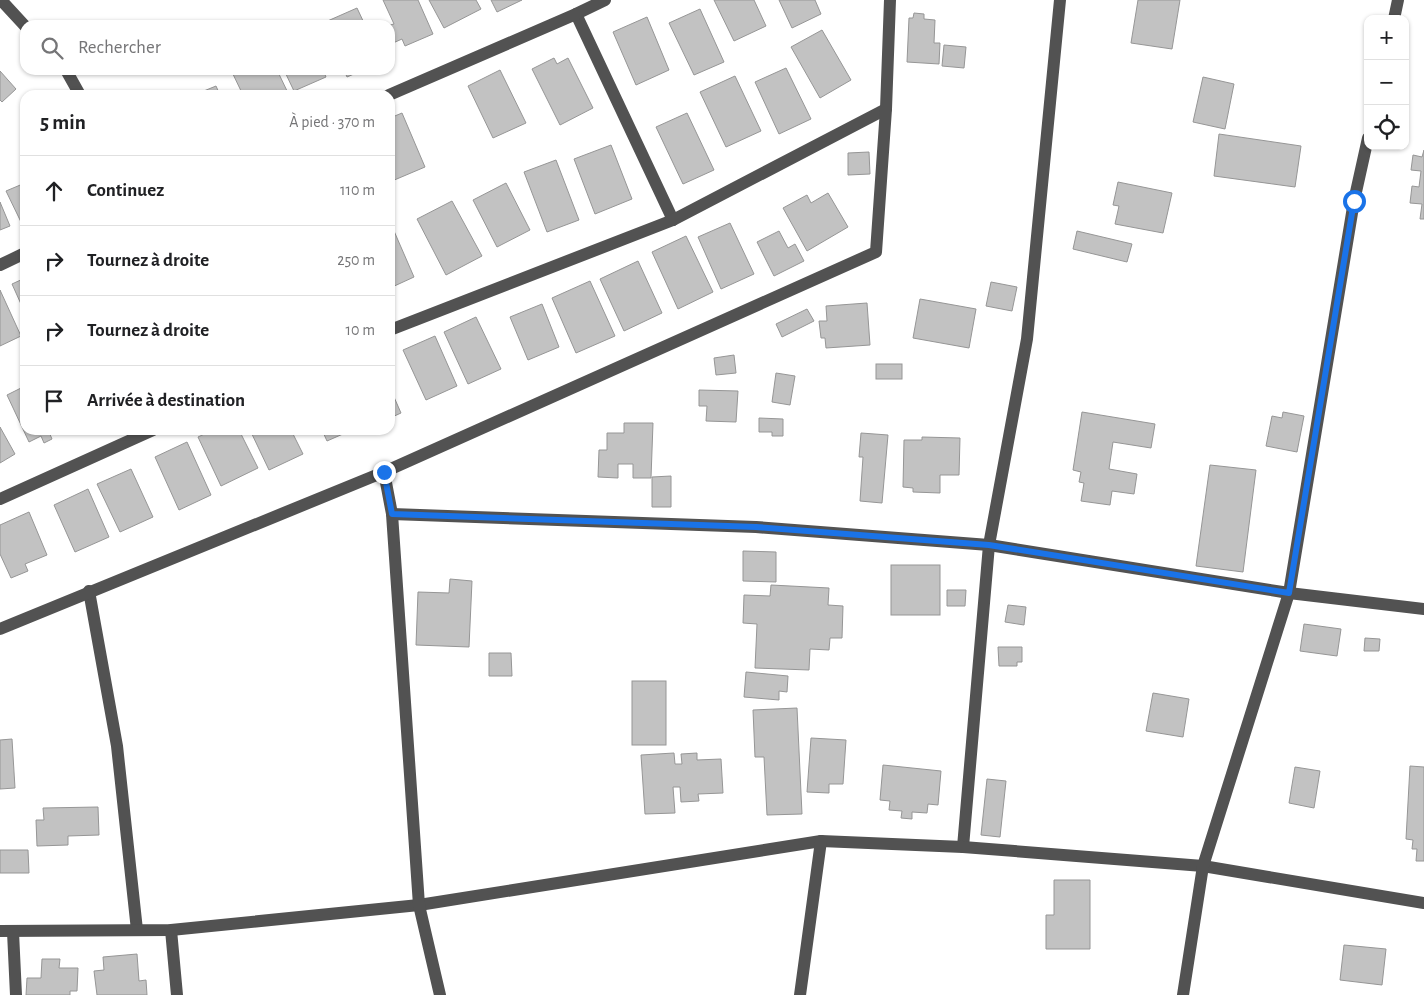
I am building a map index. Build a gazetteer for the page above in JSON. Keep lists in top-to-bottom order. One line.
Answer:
{"page":{"map_buttons":["+","−"],"search":"Rechercher","heading":["5 min","À pied · 370 m"],"list":[["Continuez","110 m"],["Tournez à droite","250 m"],["Tournez à droite","10 m"],"Arrivée à destination"]}}
